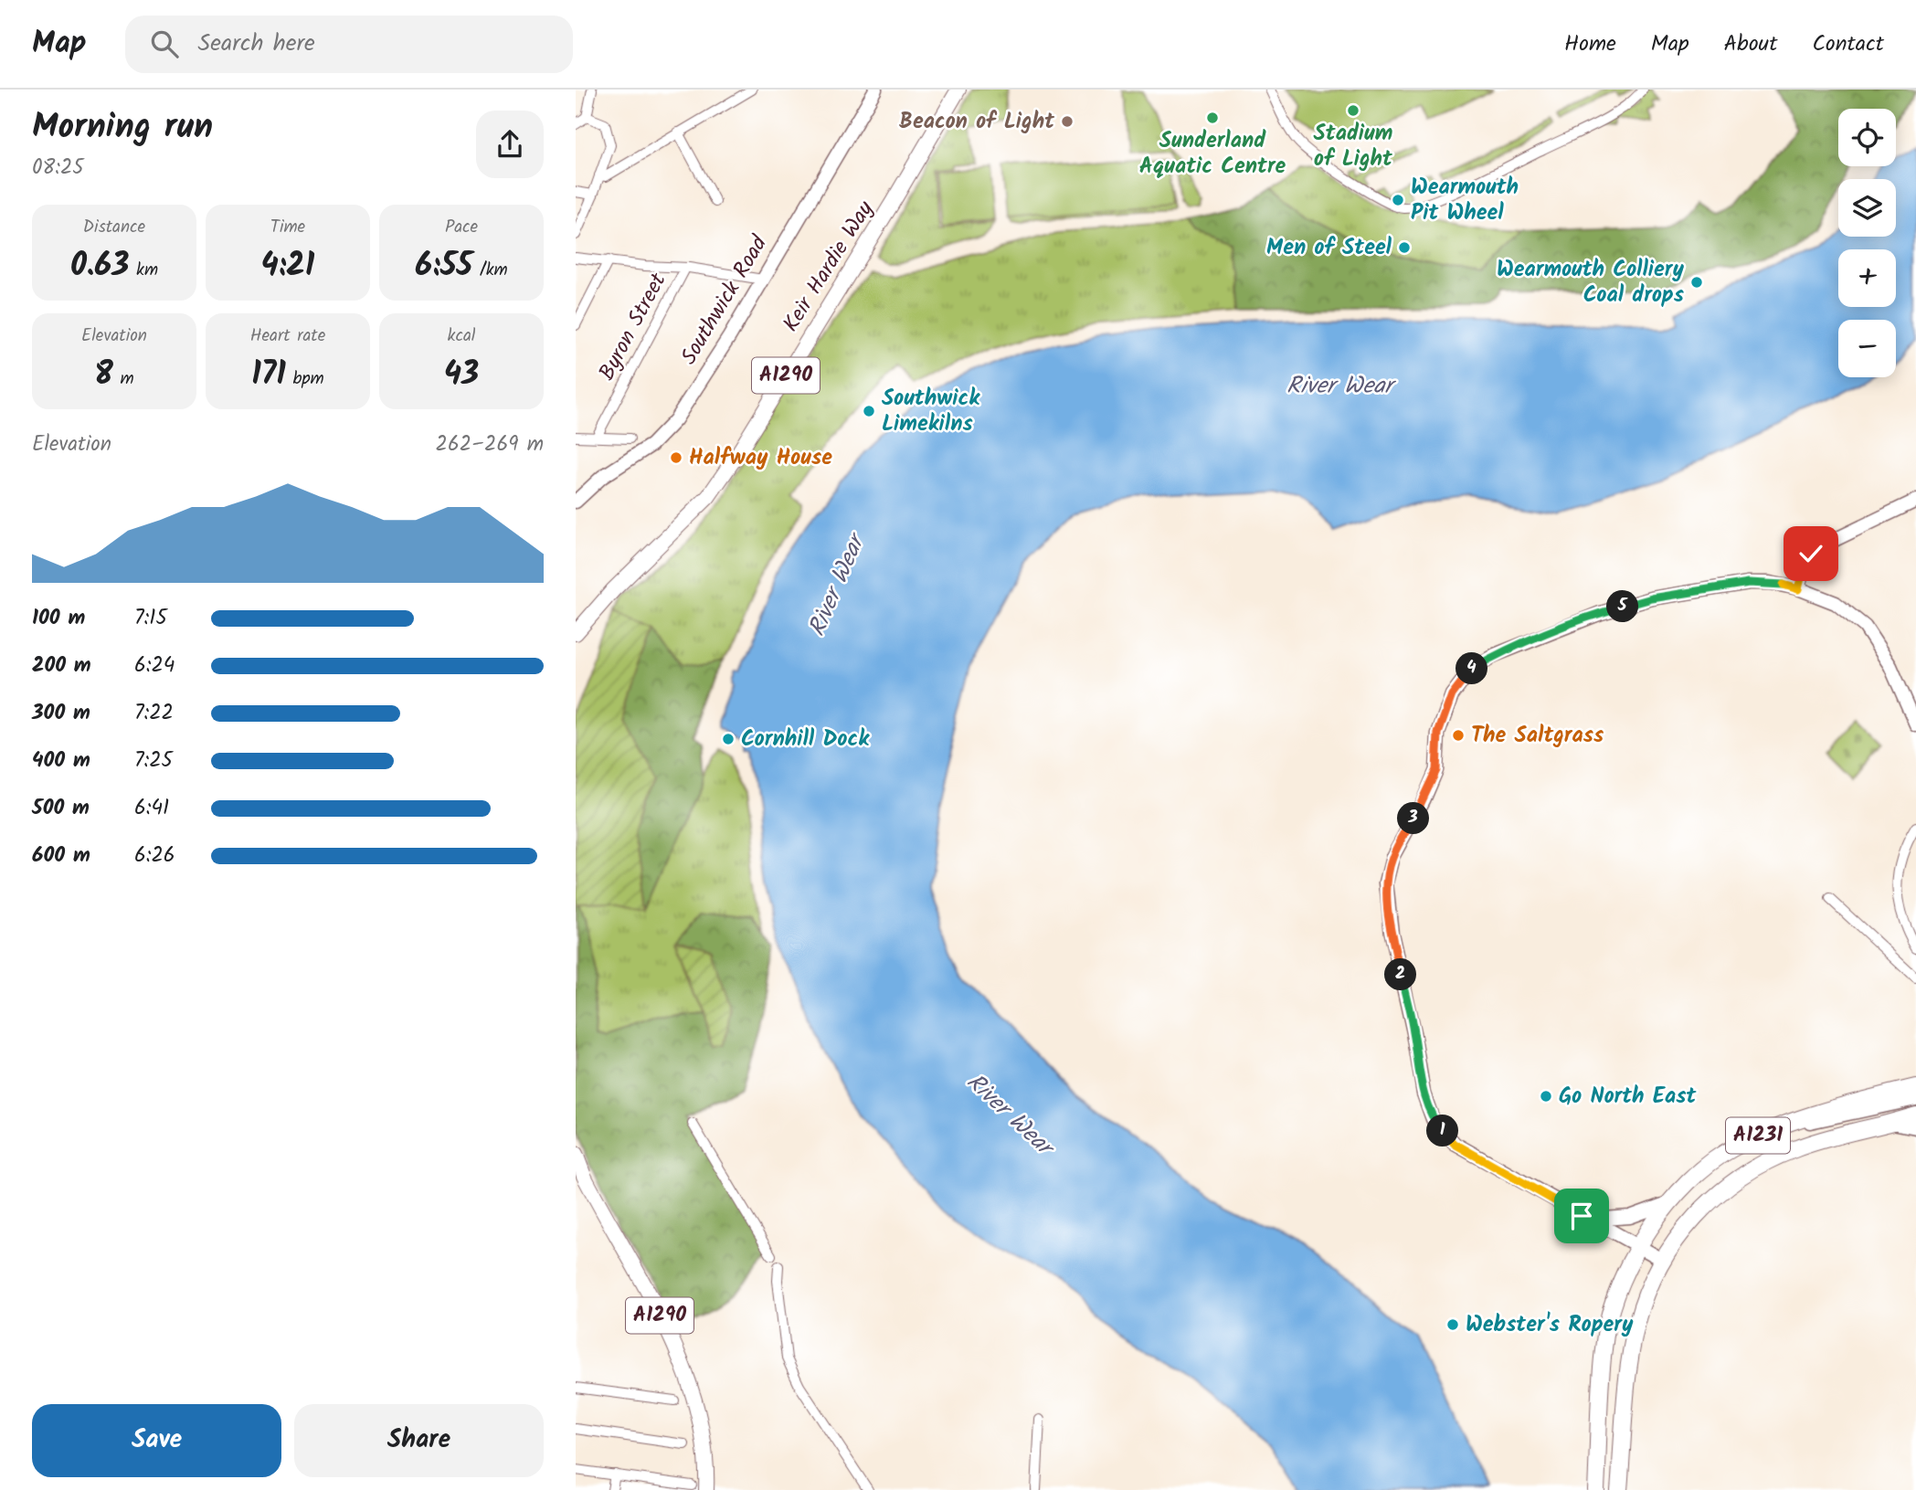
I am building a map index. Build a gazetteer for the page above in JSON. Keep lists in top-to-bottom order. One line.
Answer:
{"streets":{"highway":["A1231"],"main road":["Keir Hardie Way","A1290"],"street":["Southwick Road","Byron Street"]},"water":["River Wear"],"places":["Stadium of Light","Sunderland Aquatic Centre","Beacon of Light","Wearmouth Pit Wheel","Men of Steel","Wearmouth Colliery Coal drops","Southwick Limekilns","Halfway House","The Saltgrass","Cornhill Dock","Go North East","Webster's Ropery"],"page":{"header":"Map","search":"Search here","nav":["Home","Map","About","Contact"],"heading":["Morning run","08:25"],"map_buttons":["+","−"],"stats":[["Distance","0.63 km"],["Time","4:21"],["Pace","6:55 /km"],["Elevation","8 m"],["Heart rate","171 bpm"],["kcal","43"]],"chart":["Elevation","262–269 m"],"pins":["5","4","3","2","1"],"list":[{"name":"100 m","note":"7:15"},{"name":"200 m","note":"6:24"},{"name":"300 m","note":"7:22"},{"name":"400 m","note":"7:25"},{"name":"500 m","note":"6:41"},{"name":"600 m","note":"6:26"}],"buttons":["Save","Share"]}}
